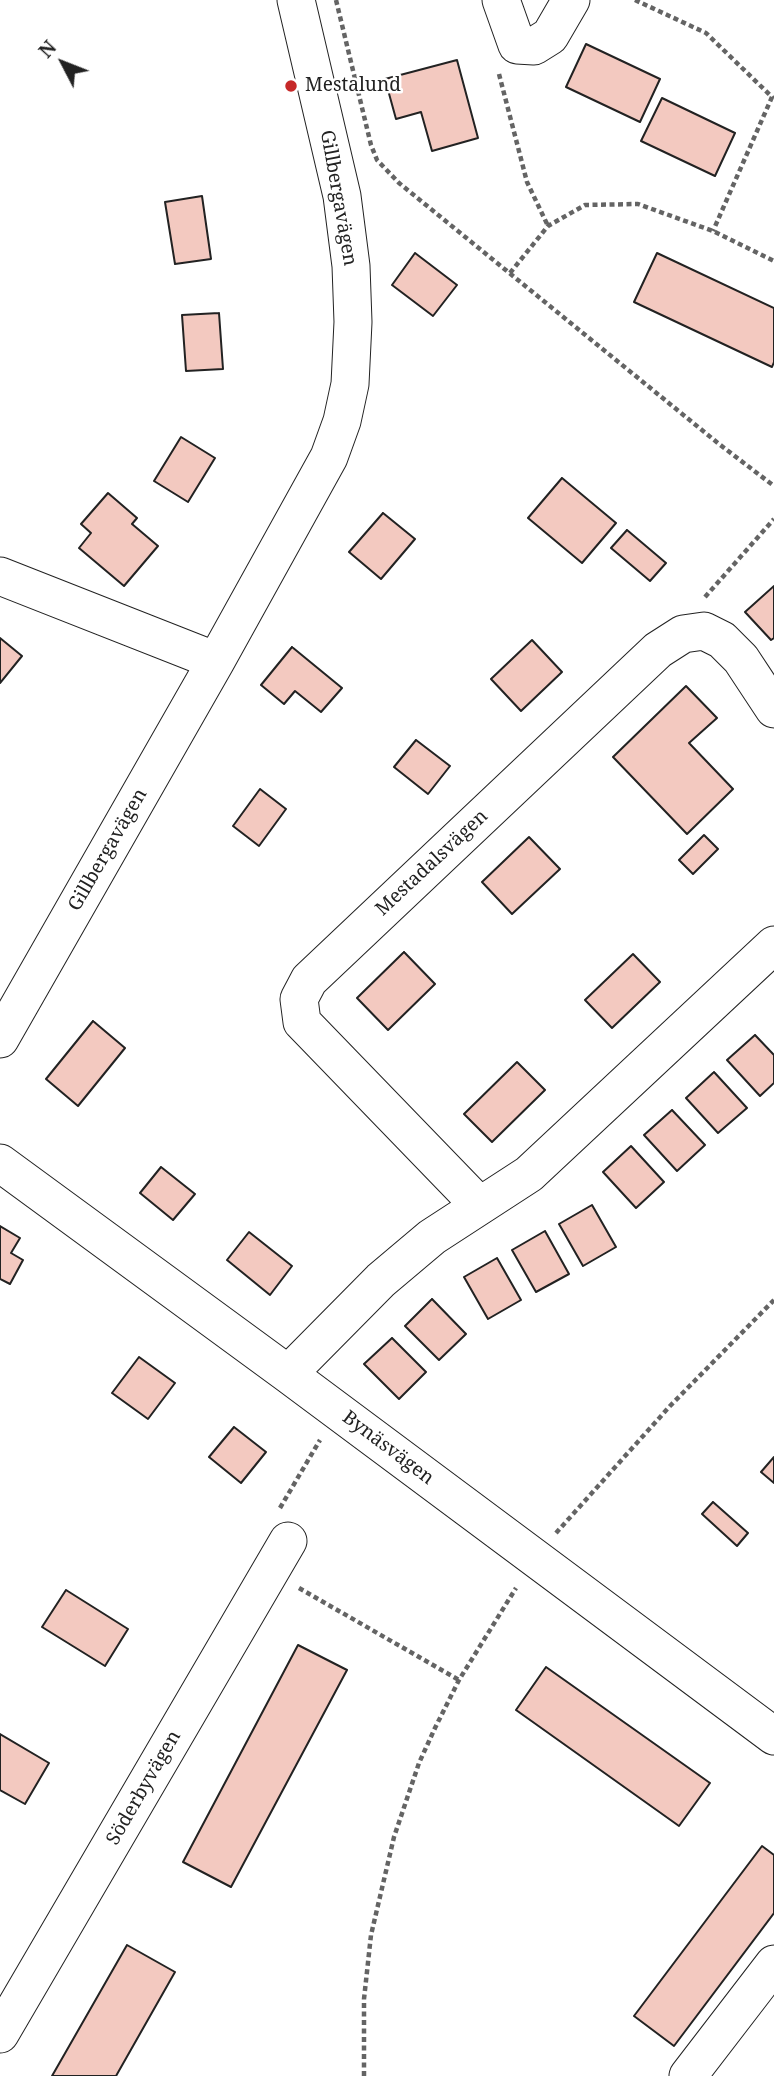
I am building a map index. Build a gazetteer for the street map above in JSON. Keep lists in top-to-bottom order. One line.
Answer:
{"streets":{"street":["Gillbergavägen","Mestadalsvägen","Bynäsvägen","Söderbyvägen"]},"places":["Mestalund"],"north":"top left"}
